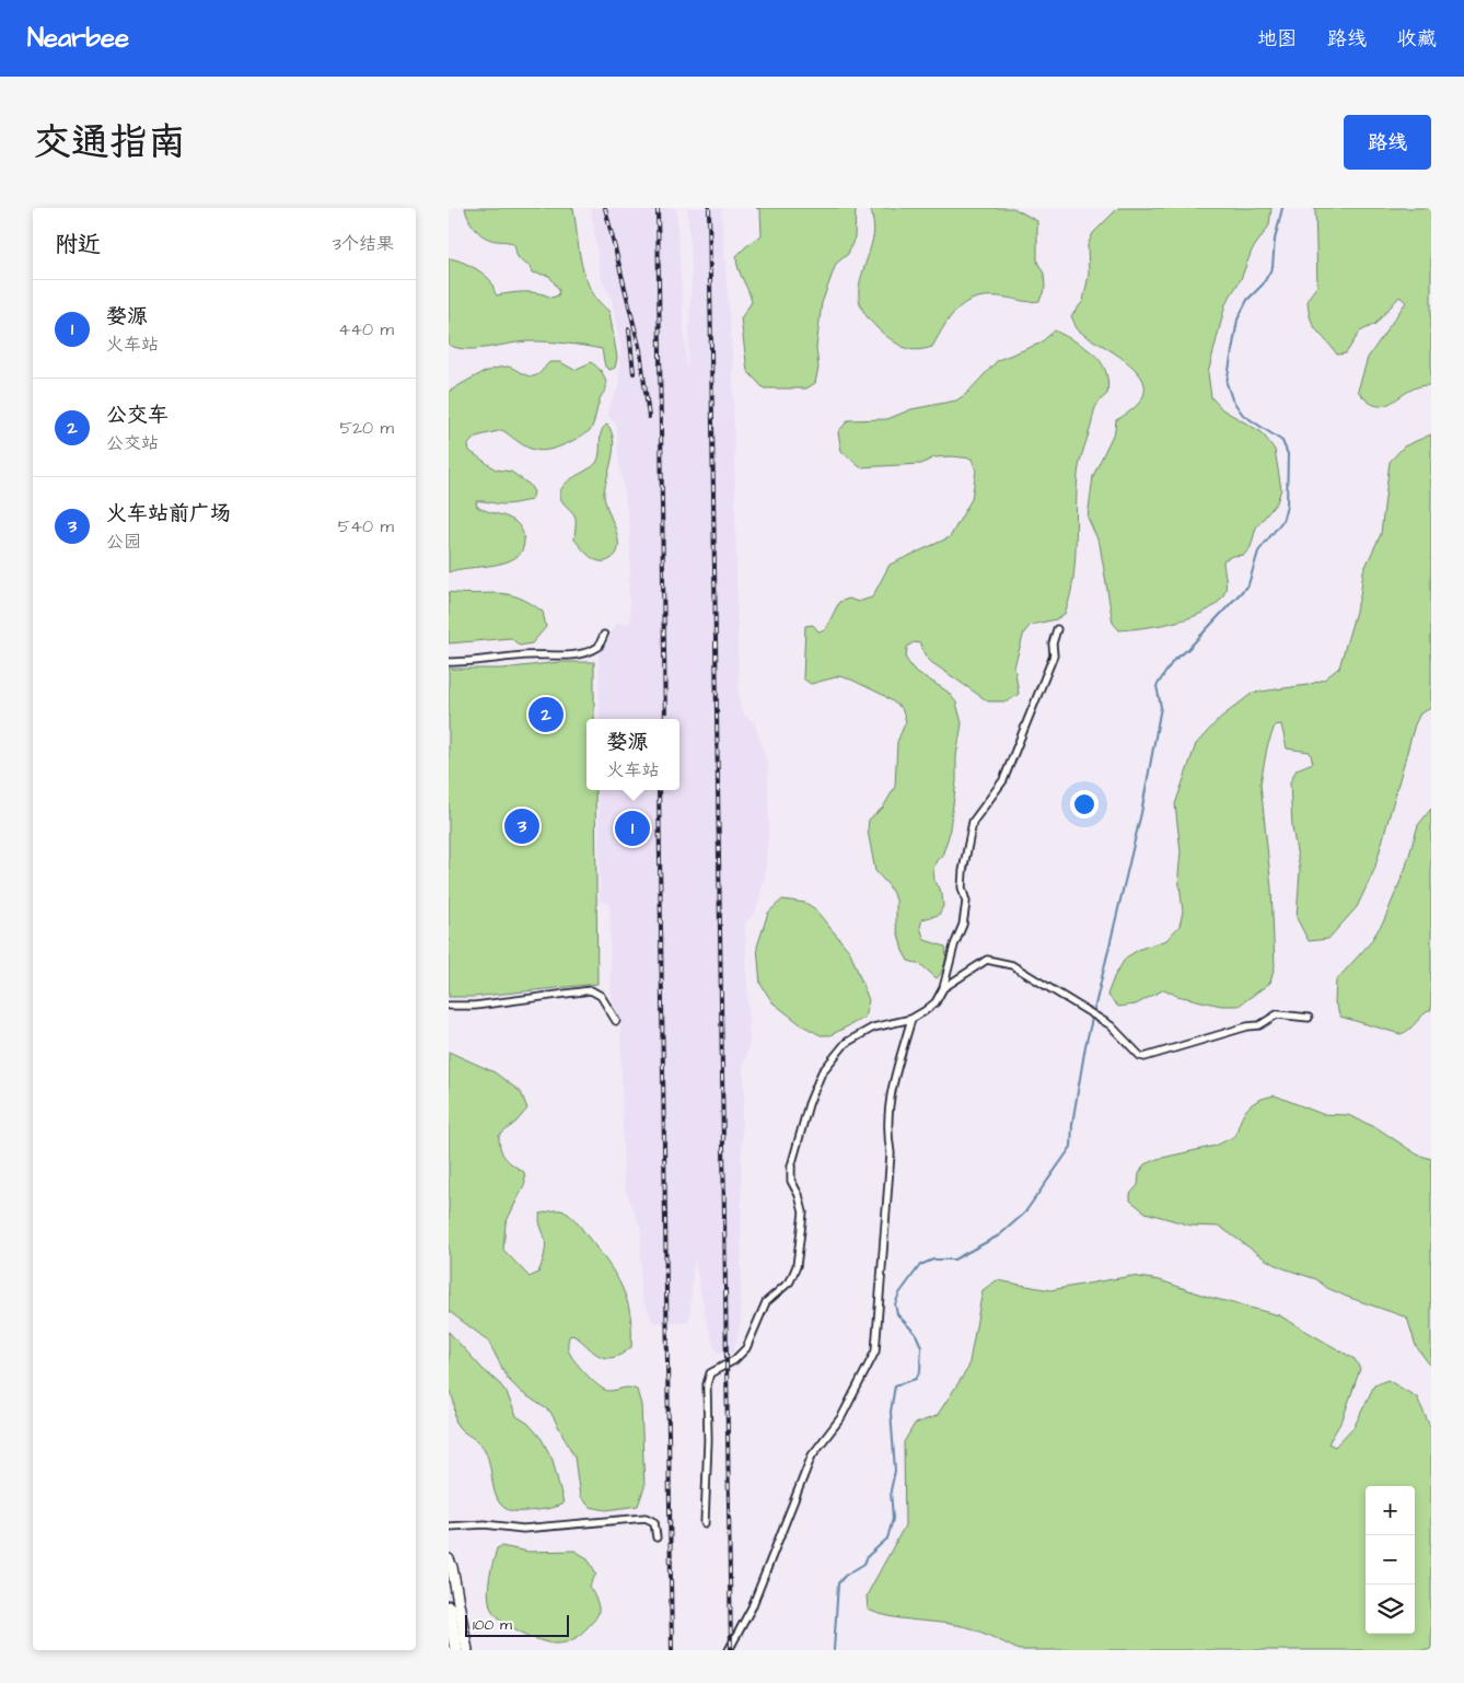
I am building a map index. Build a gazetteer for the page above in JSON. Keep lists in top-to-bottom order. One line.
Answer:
{"scale_bar":"100 m","page":{"header":"Nearbee","nav":["地图","路线","收藏"],"title":"交通指南","buttons":"路线","heading":["附近","3个结果"],"list":[{"mark":"1","name":"婺源","note":"火车站","value":"440 m"},{"mark":"2","name":"公交车","note":"公交站","value":"520 m"},{"mark":"3","name":"火车站前广场","note":"公园","value":"540 m"}],"pins":["2","3","1"],"popup":["婺源","火车站"],"map_buttons":["+","−"],"scale":"100 m"}}
